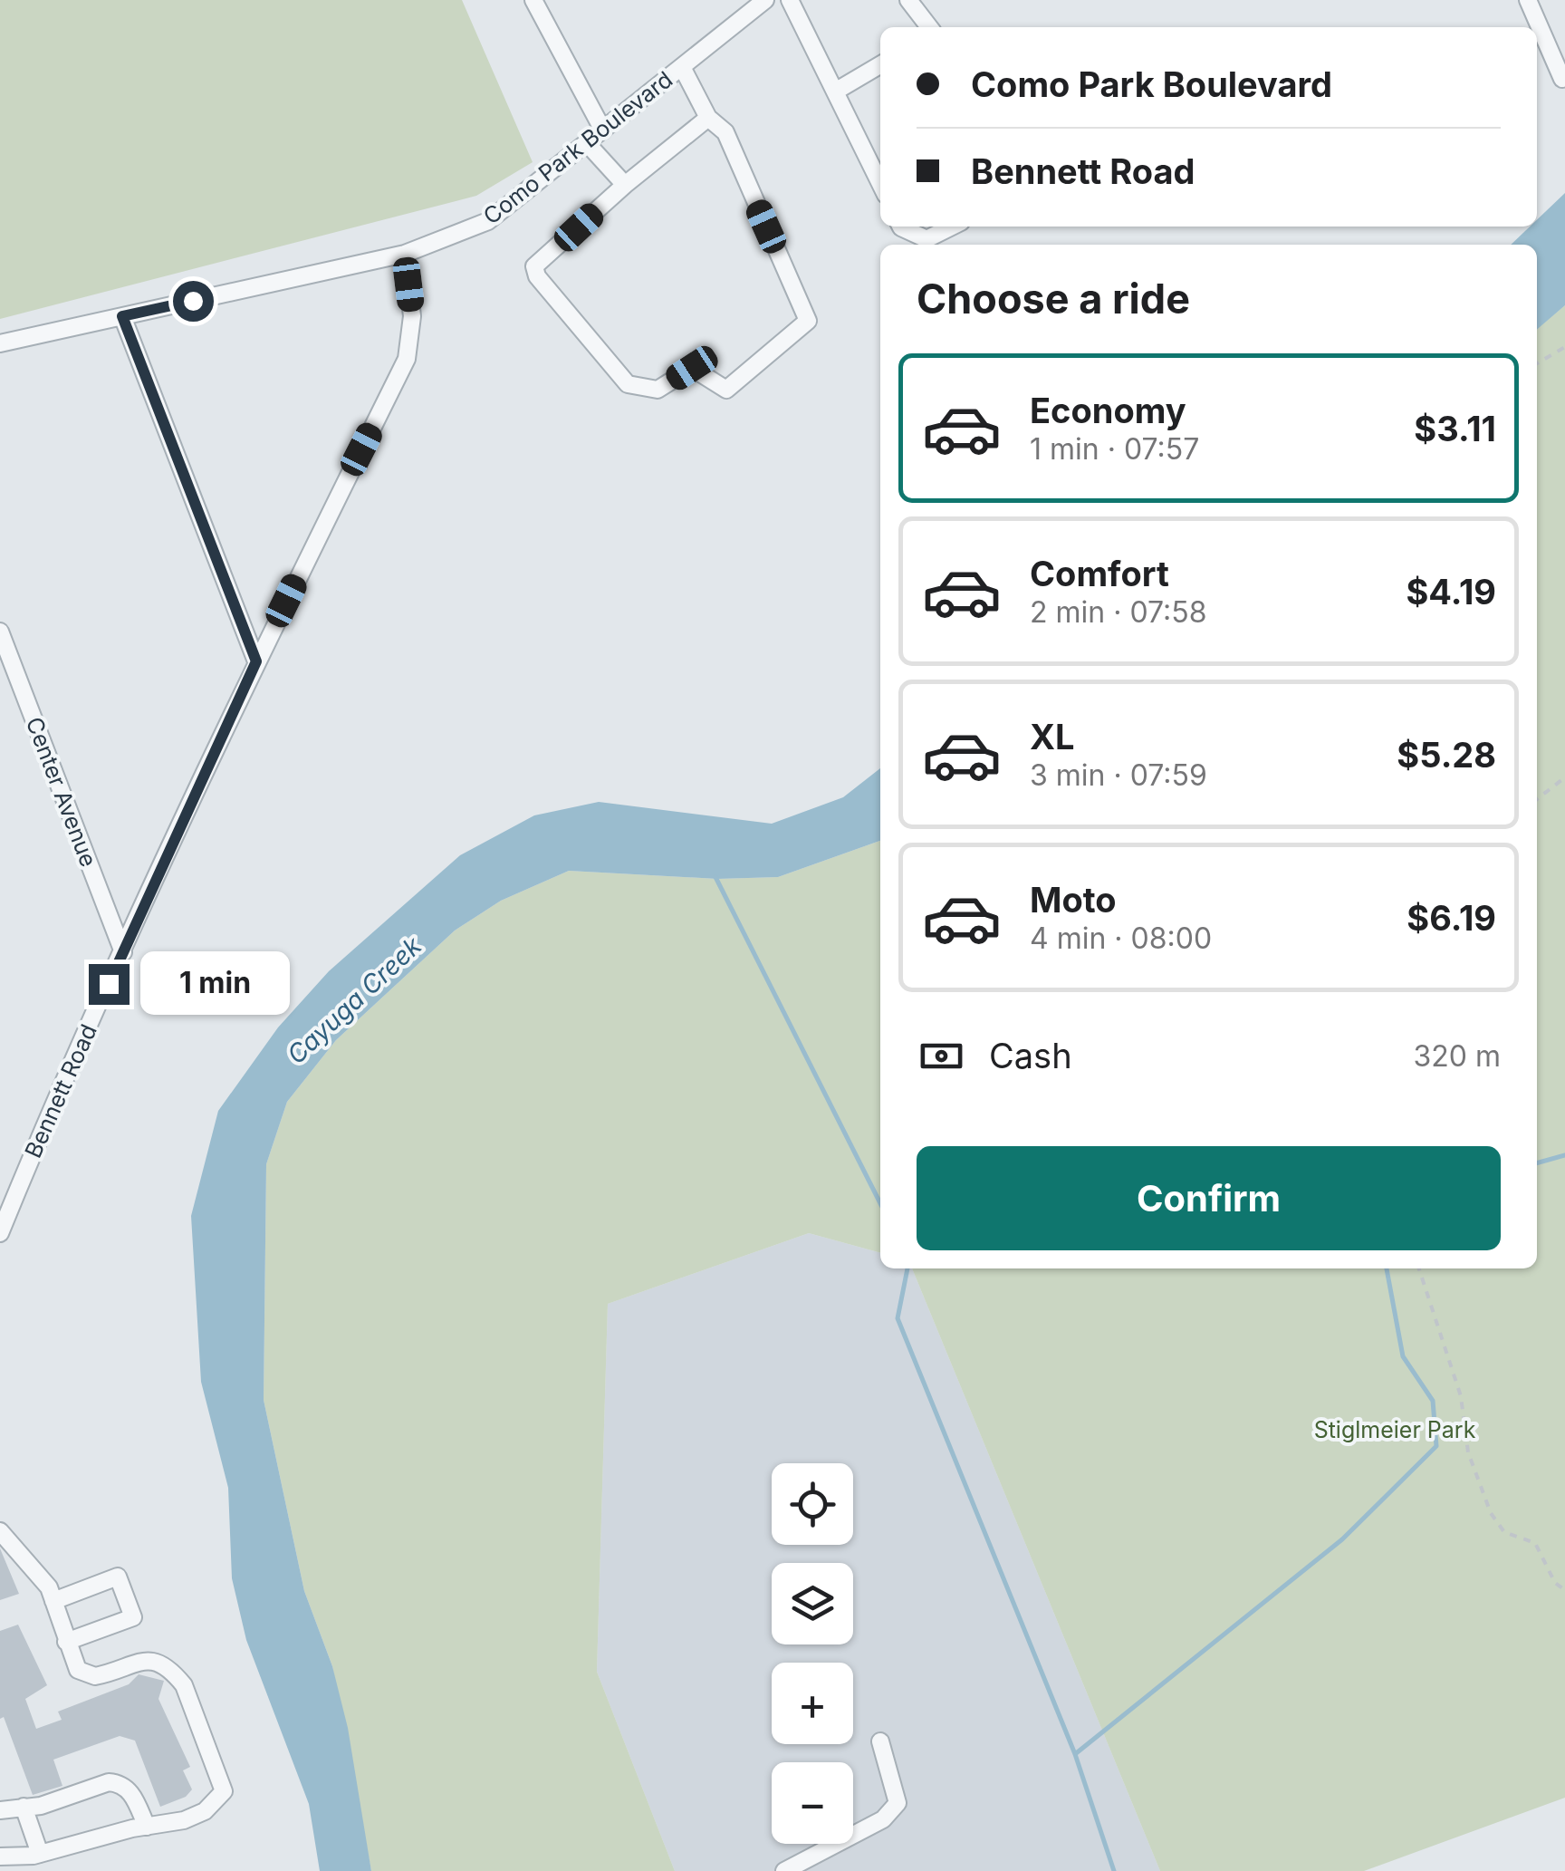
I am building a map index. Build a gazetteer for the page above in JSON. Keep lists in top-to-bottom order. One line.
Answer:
{"streets":{"street":["Como Park Boulevard","Center Avenue","Bennett Road"]},"crossings":[["Como Park Boulevard","Bennett Road"],["Center Avenue","Bennett Road"]],"water":["Cayuga Creek"],"parks":["Stiglmeier Park"],"page":{"banner":["Como Park Boulevard","Bennett Road"],"heading":"Choose a ride","list":[{"name":"Economy","note":"1 min · 07:57","value":"$3.11"},{"name":"Comfort","note":"2 min · 07:58","value":"$4.19"},{"name":"XL","note":"3 min · 07:59","value":"$5.28"},{"name":"Moto","note":"4 min · 08:00","value":"$6.19"}],"bubble":"1 min","pay":["Cash","320 m"],"buttons":"Confirm","map_buttons":["+","−"]}}
